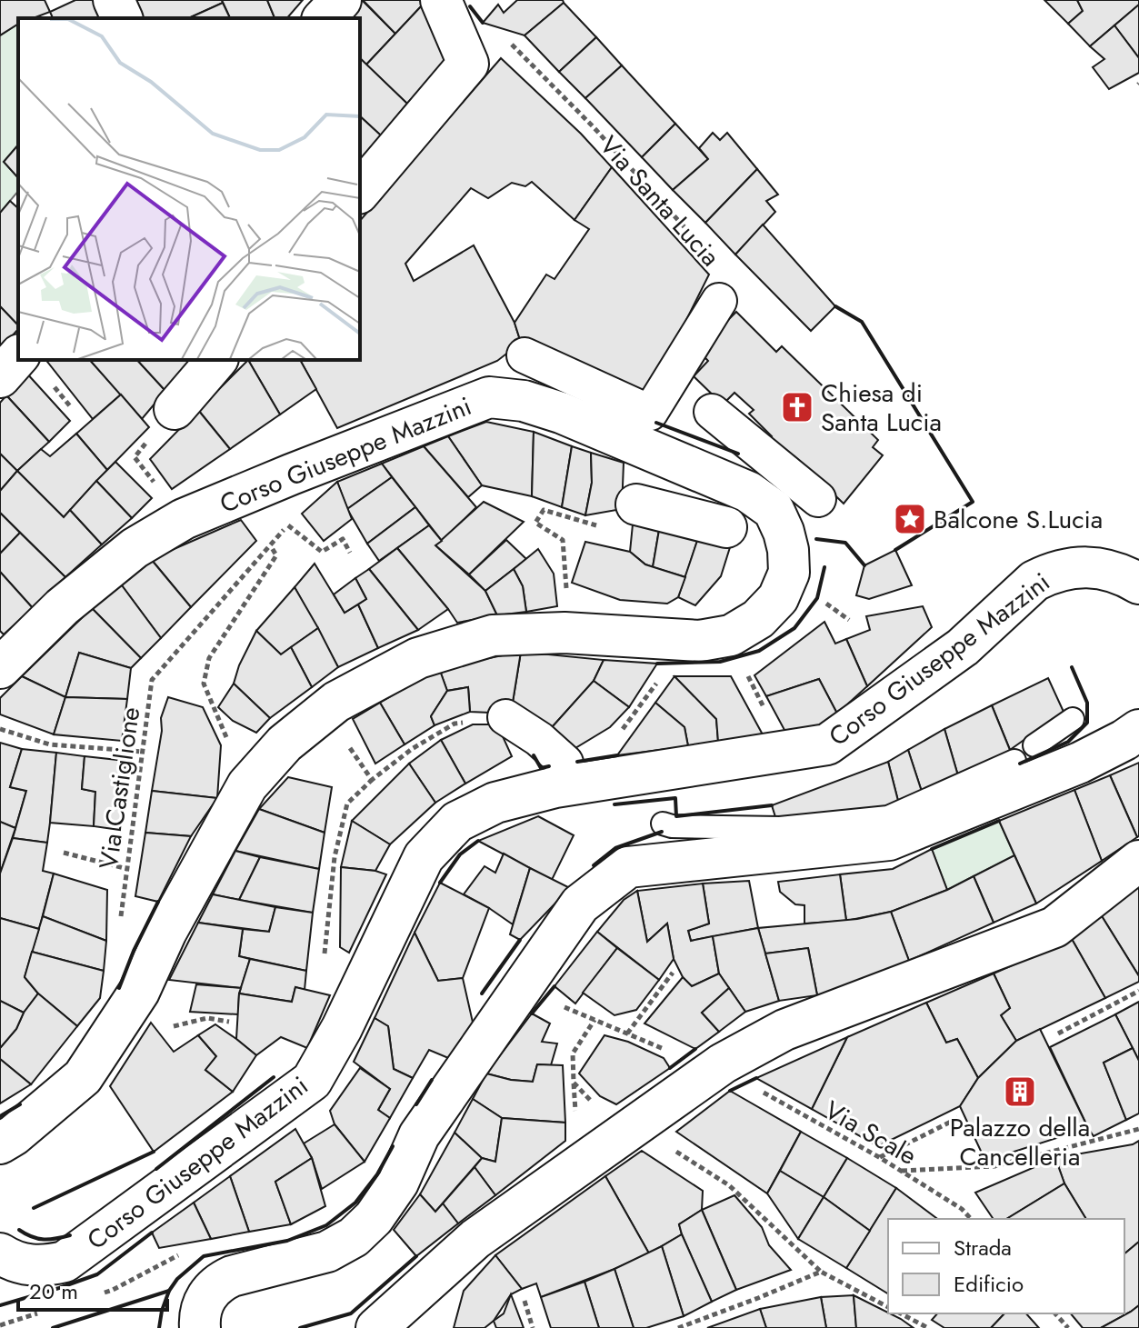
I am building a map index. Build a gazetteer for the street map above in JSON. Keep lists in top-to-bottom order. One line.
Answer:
{"streets":{"street":["Via Santa Lucia","Corso Giuseppe Mazzini"],"path":["Via Castiglione","Via Scale"]},"places":{"church":["Chiesa di Santa Lucia"],"place":["Balcone S.Lucia"],"building":["Palazzo della Cancelleria"]},"legend":["Strada","Edificio"],"scale_bar":"20 m"}
